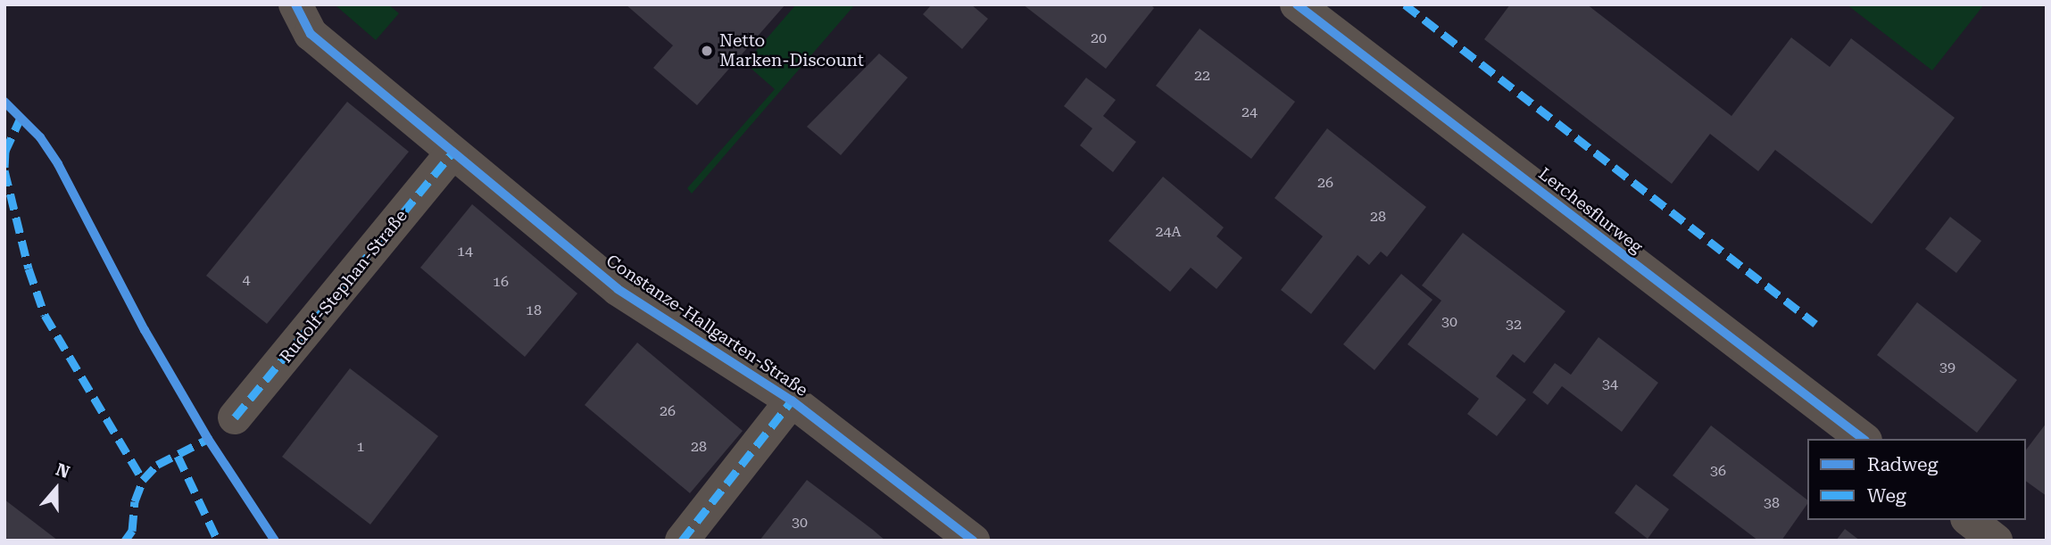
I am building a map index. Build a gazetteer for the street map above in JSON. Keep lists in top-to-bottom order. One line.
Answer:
{"streets":{"street":["Lerchesflurweg","Rudolf-Stephan-Straße","Constanze-Hallgarten-Straße"]},"crossings":[["Rudolf-Stephan-Straße","Constanze-Hallgarten-Straße"]],"places":["Netto Marken-Discount"],"house_numbers":["20","22","24","26","28","24A","14","4","16","18","30","32","39","34","26","1","28","36","38","30"],"legend":["Radweg","Weg"],"north":"top"}
